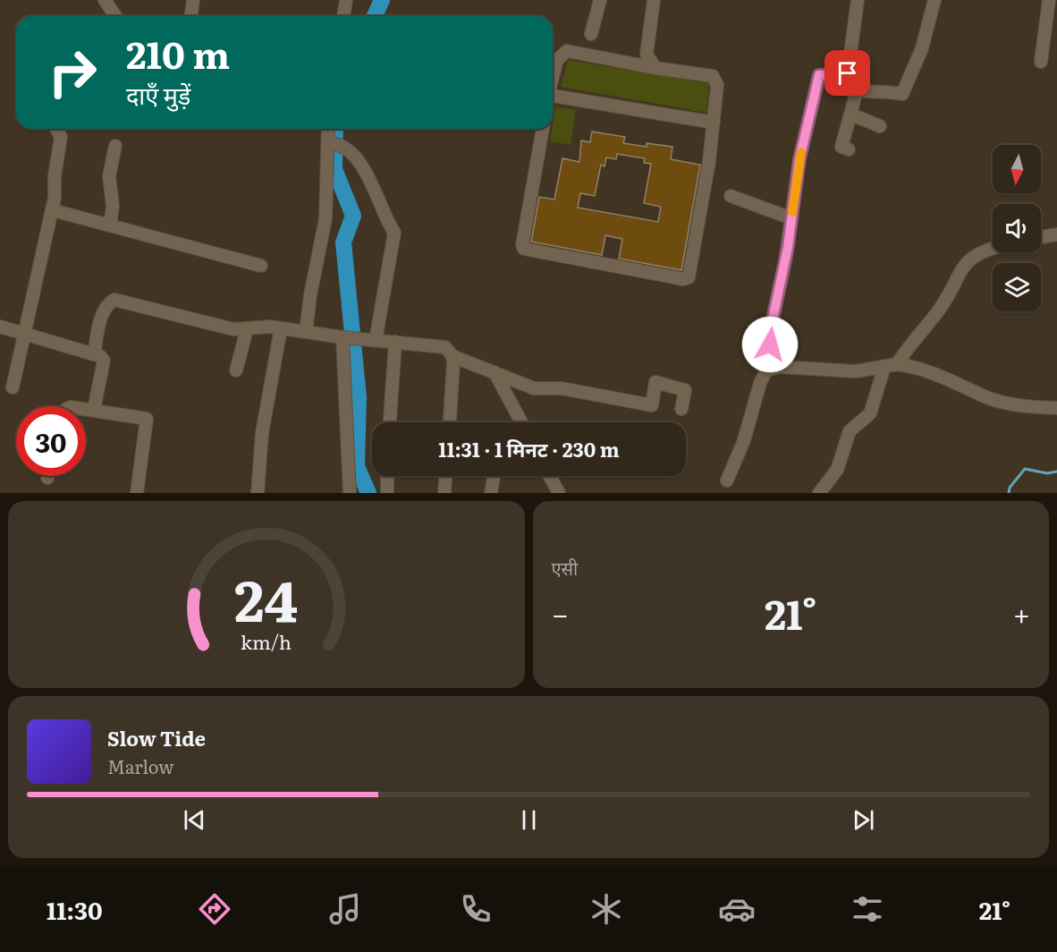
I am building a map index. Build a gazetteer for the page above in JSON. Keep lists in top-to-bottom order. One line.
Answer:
{"north":"bottom","page":{"turn":["210 m","दाएँ मुड़ें"],"limit":"30","trip":"11:31 · 1 मिनट · 230 m","tile":"एसी","heat":["−","21°","+"],"song":["Slow Tide","Marlow"],"tabs":["11:30","21°"],"gauge":["24","km/h"]}}
